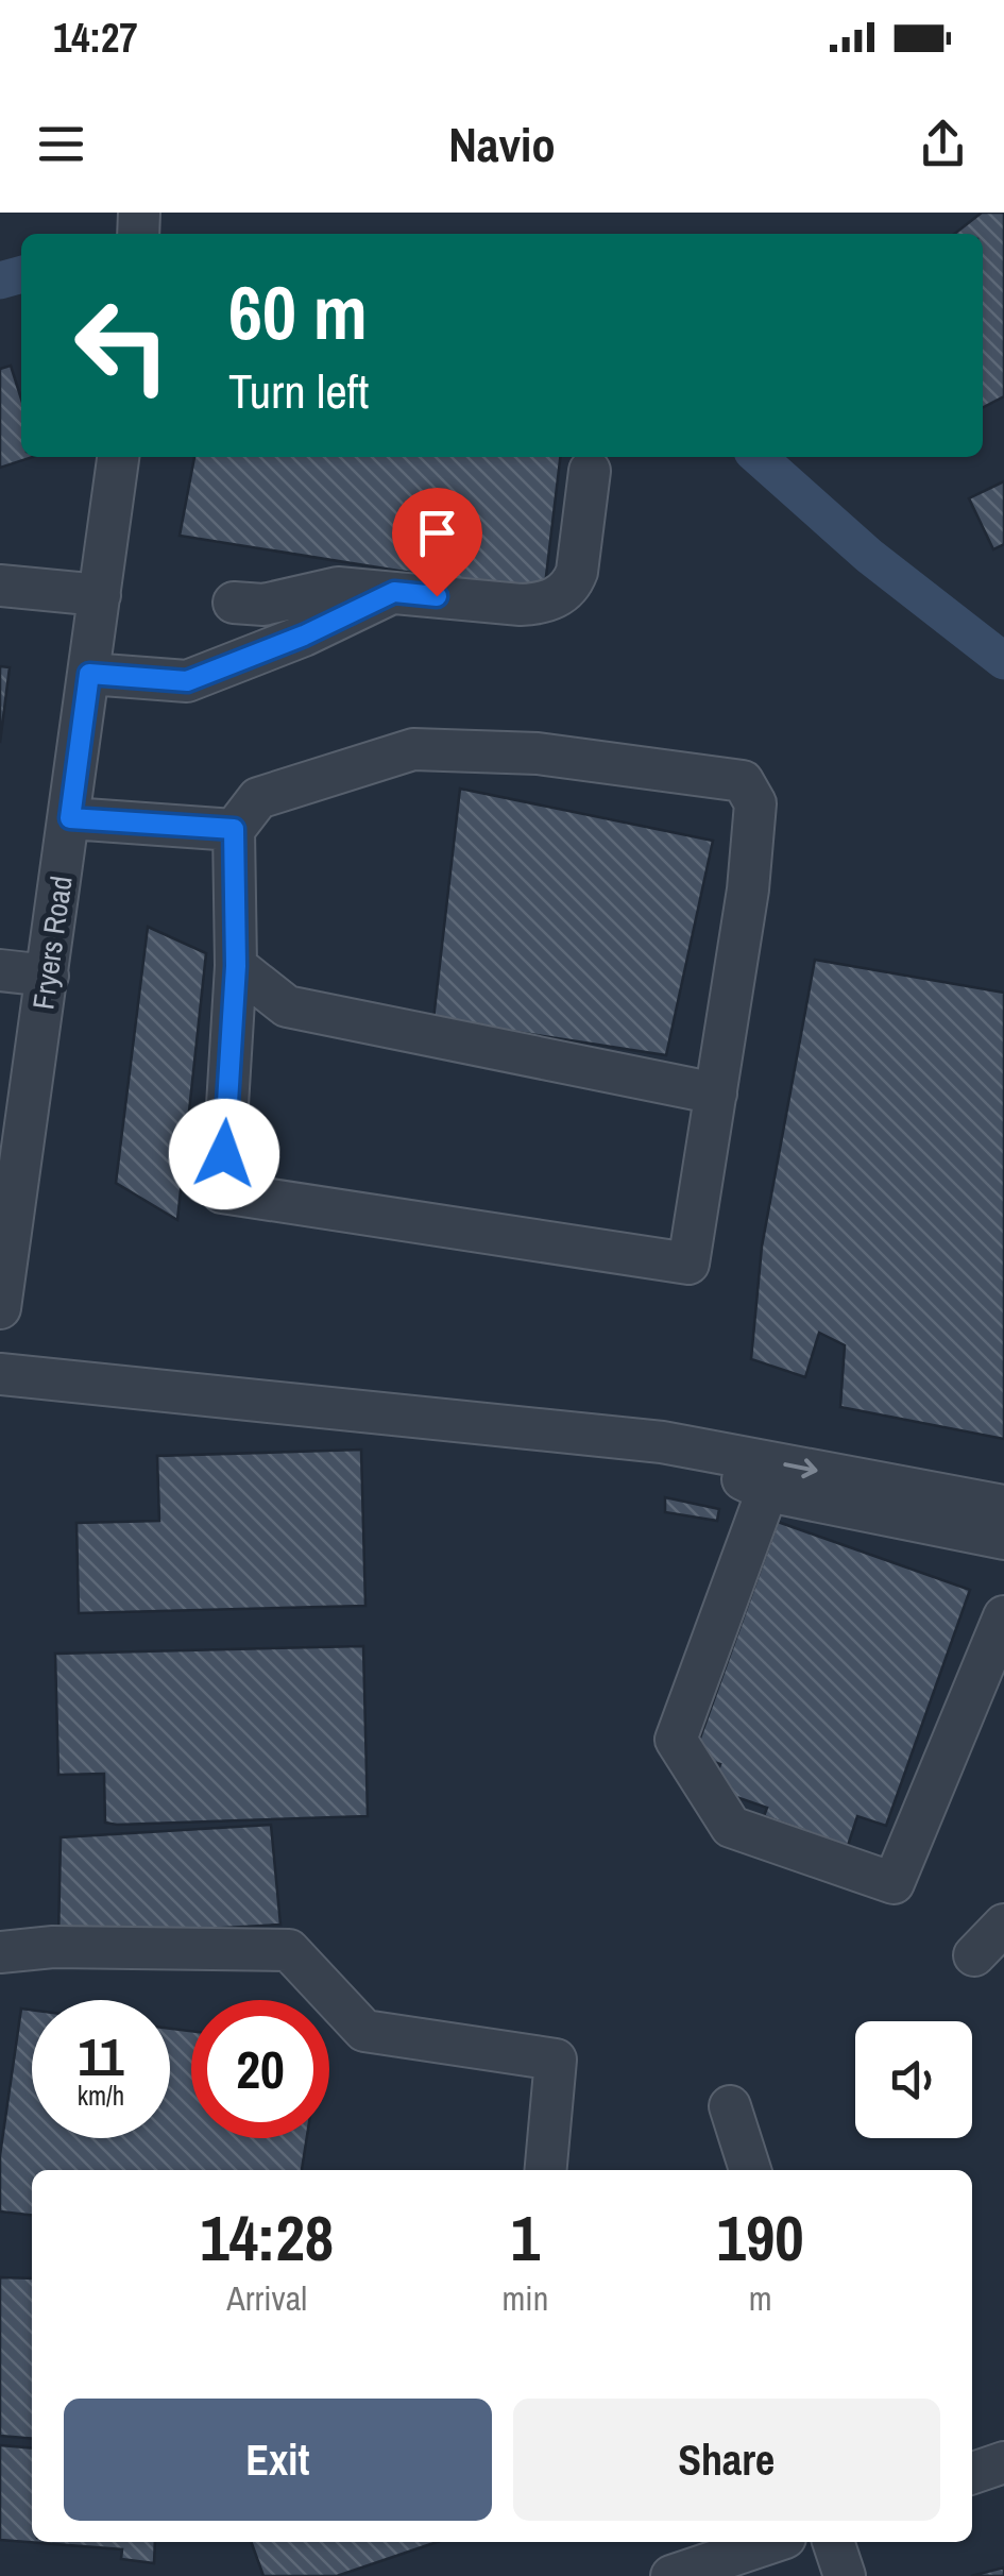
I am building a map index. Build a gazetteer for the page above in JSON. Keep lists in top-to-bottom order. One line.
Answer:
{"streets":{"street":["Fryers Road"]},"page":{"status":"14:27","header":"Navio","turn":["60 m","Turn left"],"speed":"11 km/h","limit":"20","eta":["14:28","Arrival","1","min","190","m"],"buttons":["Exit","Share"]}}
